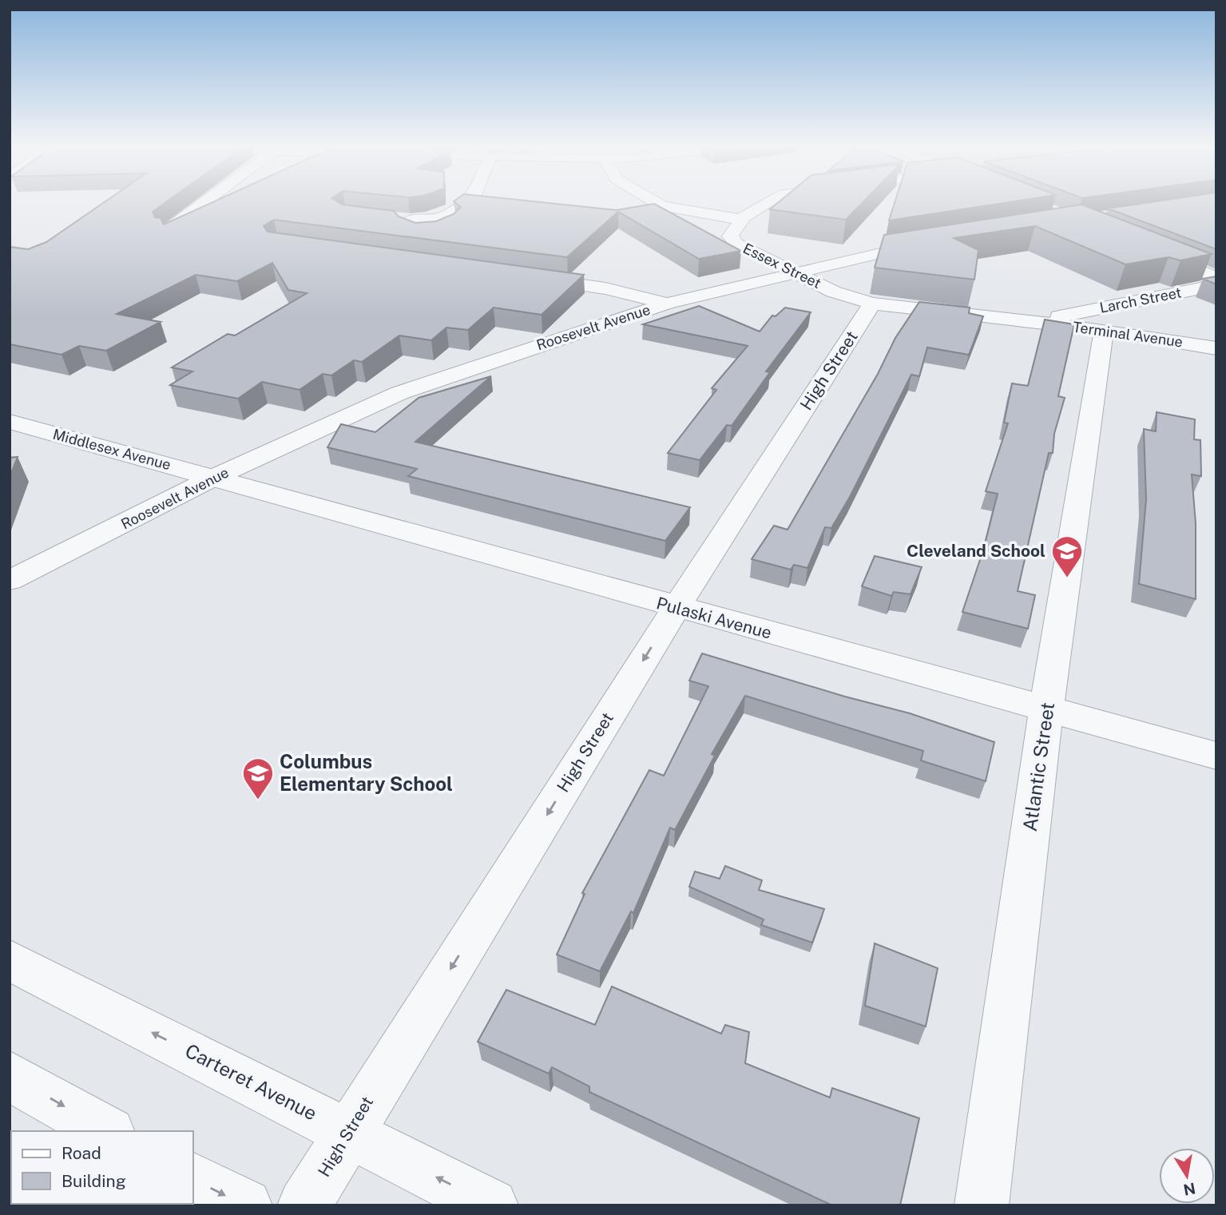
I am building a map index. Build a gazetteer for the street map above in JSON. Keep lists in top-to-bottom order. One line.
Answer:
{"streets":{"street":["Essex Street","Larch Street","Roosevelt Avenue","Terminal Avenue","High Street","Middlesex Avenue","Pulaski Avenue","Atlantic Street","Carteret Avenue"]},"crossings":[["Essex Street","Roosevelt Avenue"],["Essex Street","Terminal Avenue"],["Essex Street","High Street"],["Larch Street","Terminal Avenue"],["Roosevelt Avenue","Middlesex Avenue"],["Roosevelt Avenue","Pulaski Avenue"],["Terminal Avenue","High Street"],["Terminal Avenue","Atlantic Street"],["High Street","Pulaski Avenue"],["High Street","Carteret Avenue"],["Middlesex Avenue","Pulaski Avenue"],["Pulaski Avenue","Atlantic Street"]],"one_way":["High Street"],"places":{"school or university":["Cleveland School","Columbus Elementary School"]},"legend":["Road","Building"],"north":"bottom"}
